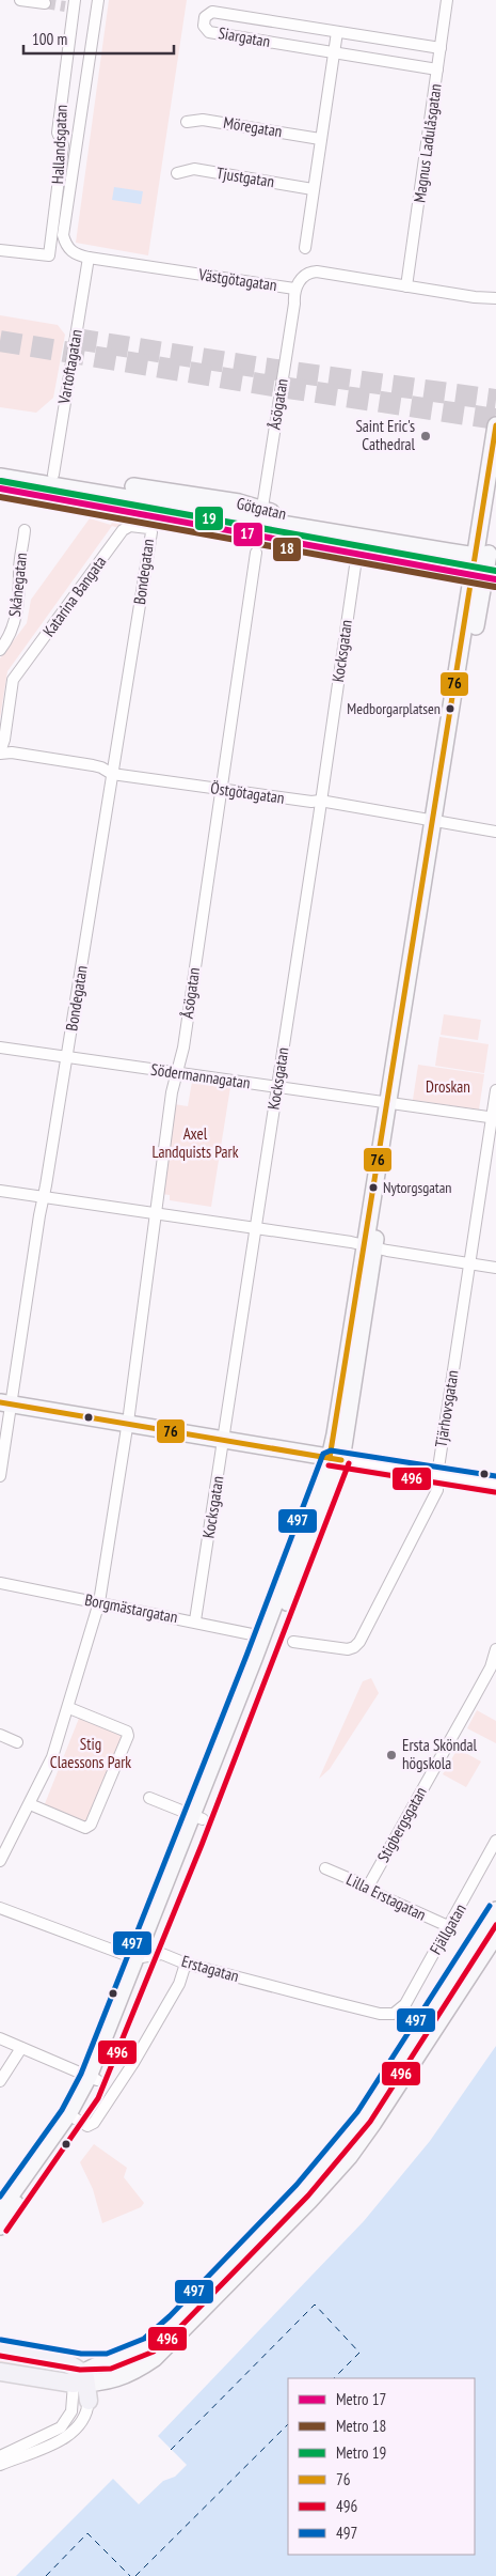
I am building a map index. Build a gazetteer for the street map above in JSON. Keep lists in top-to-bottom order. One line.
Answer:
{"streets":{"street":["Siargatan","Möregatan","Magnus Ladulåsgatan","Hallandsgatan","Tjustgatan","Västgötagatan","Vartoftagatan","Åsögatan","Götgatan","Bondegatan","Skånegatan","Katarina Bangata","Kocksgatan","Östgötagatan","Södermannagatan","Tjärhovsgatan","Borgmästargatan","Stigbergsgatan","Lilla Erstagatan","Fjällgatan","Erstagatan"]},"crossings":[["Siargatan","Magnus Ladulåsgatan"],["Magnus Ladulåsgatan","Västgötagatan"],["Hallandsgatan","Västgötagatan"],["Västgötagatan","Vartoftagatan"],["Västgötagatan","Åsögatan"],["Vartoftagatan","Götgatan"],["Åsögatan","Götgatan"],["Åsögatan","Östgötagatan"],["Åsögatan","Södermannagatan"],["Åsögatan","Borgmästargatan"],["Götgatan","Kocksgatan"],["Bondegatan","Katarina Bangata"],["Bondegatan","Östgötagatan"],["Bondegatan","Södermannagatan"],["Katarina Bangata","Östgötagatan"],["Kocksgatan","Östgötagatan"],["Kocksgatan","Södermannagatan"],["Kocksgatan","Borgmästargatan"],["Södermannagatan","Tjärhovsgatan"],["Stigbergsgatan","Lilla Erstagatan"],["Lilla Erstagatan","Fjällgatan"],["Fjällgatan","Erstagatan"]],"parks":["Droskan","Axel Landquists Park","Stig Claessons Park"],"places":["Saint Eric's Cathedral","Medborgarplatsen","Nytorgsgatan","Ersta Sköndal högskola"],"lines":["transit line 76","metro line 19","metro line 17","metro line 18","transit line 497","transit line 496"],"legend":["Metro 17","Metro 18","Metro 19","76","496","497"],"scale_bar":"100 m"}
